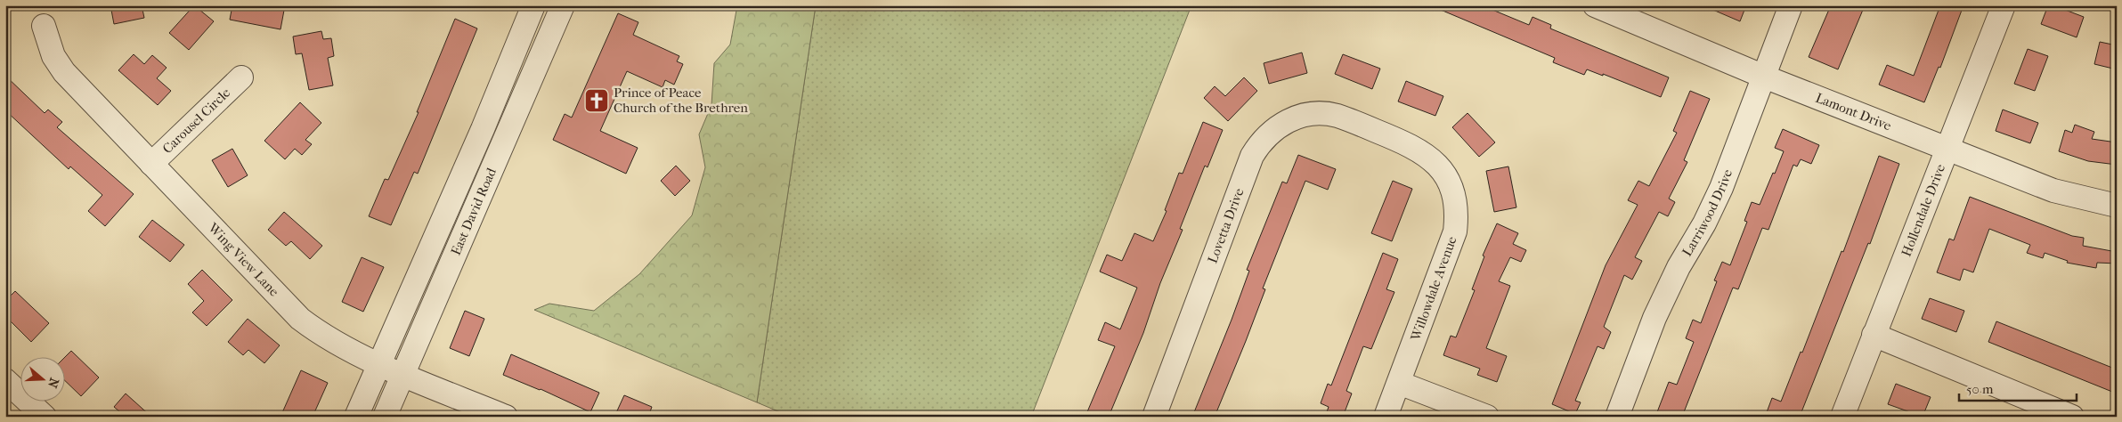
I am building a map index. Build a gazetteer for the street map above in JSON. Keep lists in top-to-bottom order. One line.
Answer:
{"streets":{"street":["Lamont Drive","Carousel Circle","East David Road","Hollendale Drive","Larriwood Drive","Lovetta Drive","Wing View Lane","Willowdale Avenue"]},"crossings":[["Lamont Drive","Hollendale Drive"],["Lamont Drive","Larriwood Drive"],["Carousel Circle","Wing View Lane"],["East David Road","Wing View Lane"],["Lovetta Drive","Willowdale Avenue"]],"places":{"church":["Prince of Peace Church of the Brethren"]},"scale_bar":"50 m","north":"right"}
